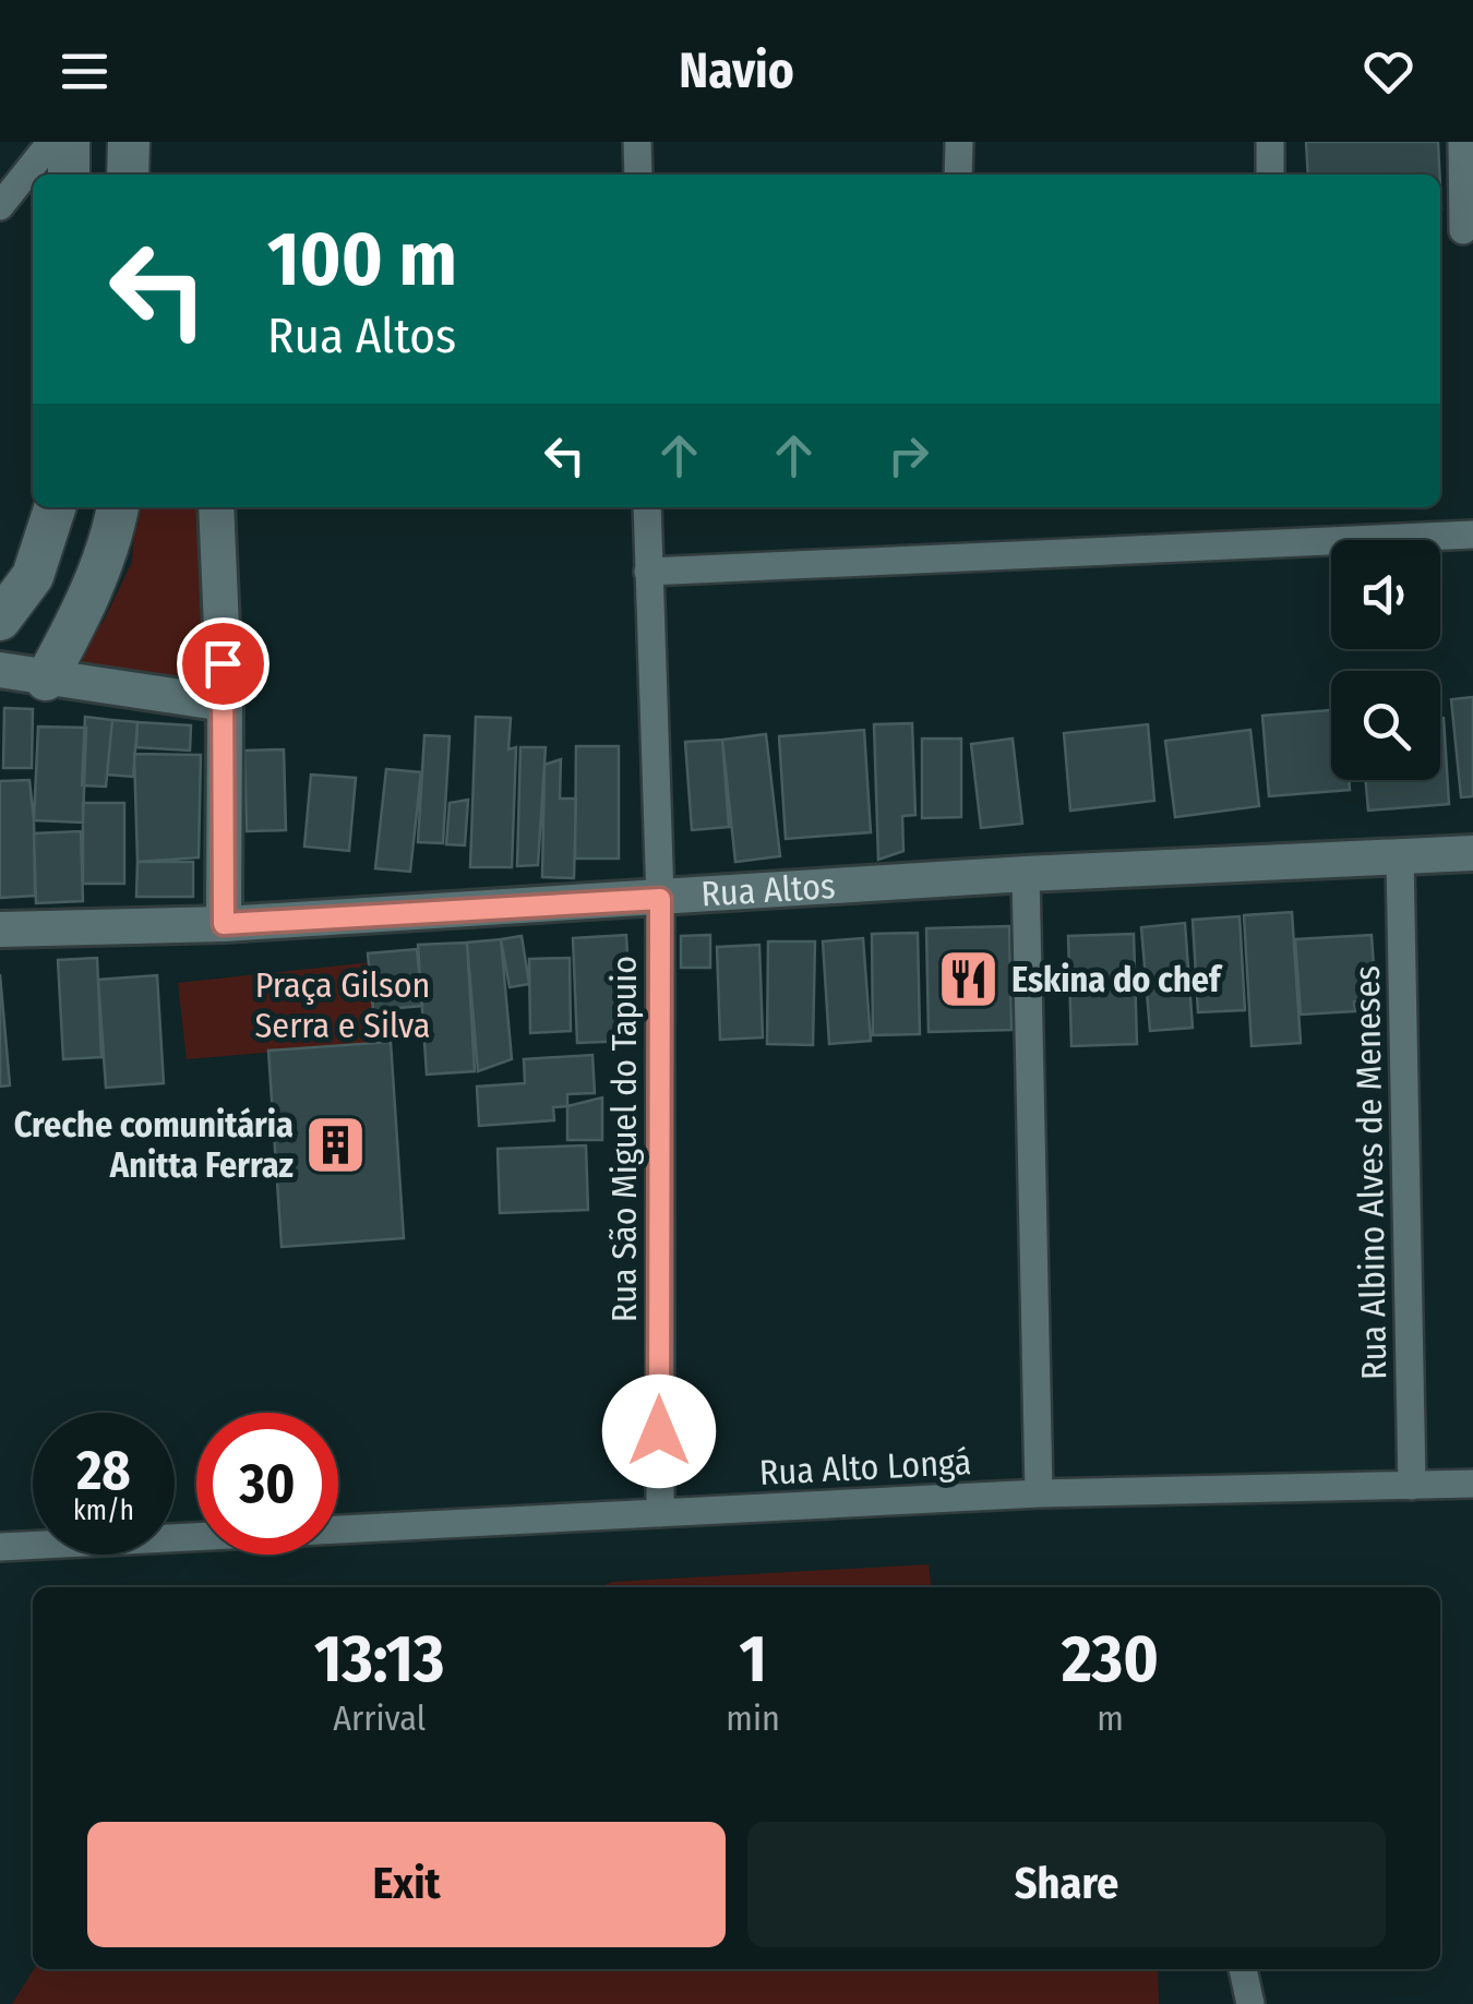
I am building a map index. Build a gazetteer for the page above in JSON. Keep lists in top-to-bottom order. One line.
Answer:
{"streets":{"street":["Rua Altos","Rua São Miguel do Tapuio","Rua Albino Alves de Meneses","Rua Alto Longá"]},"crossings":[["Rua Altos","Rua São Miguel do Tapuio"],["Rua Altos","Rua Albino Alves de Meneses"],["Rua São Miguel do Tapuio","Rua Alto Longá"],["Rua Albino Alves de Meneses","Rua Alto Longá"]],"parks":["Praça Gilson Serra e Silva"],"places":{"restaurant":["Eskina do chef"],"building":["Creche comunitária Anitta Ferraz"]},"page":{"header":"Navio","turn":["100 m","Rua Altos"],"speed":"28 km/h","limit":"30","eta":["13:13","Arrival","1","min","230","m"],"buttons":["Exit","Share"]}}
